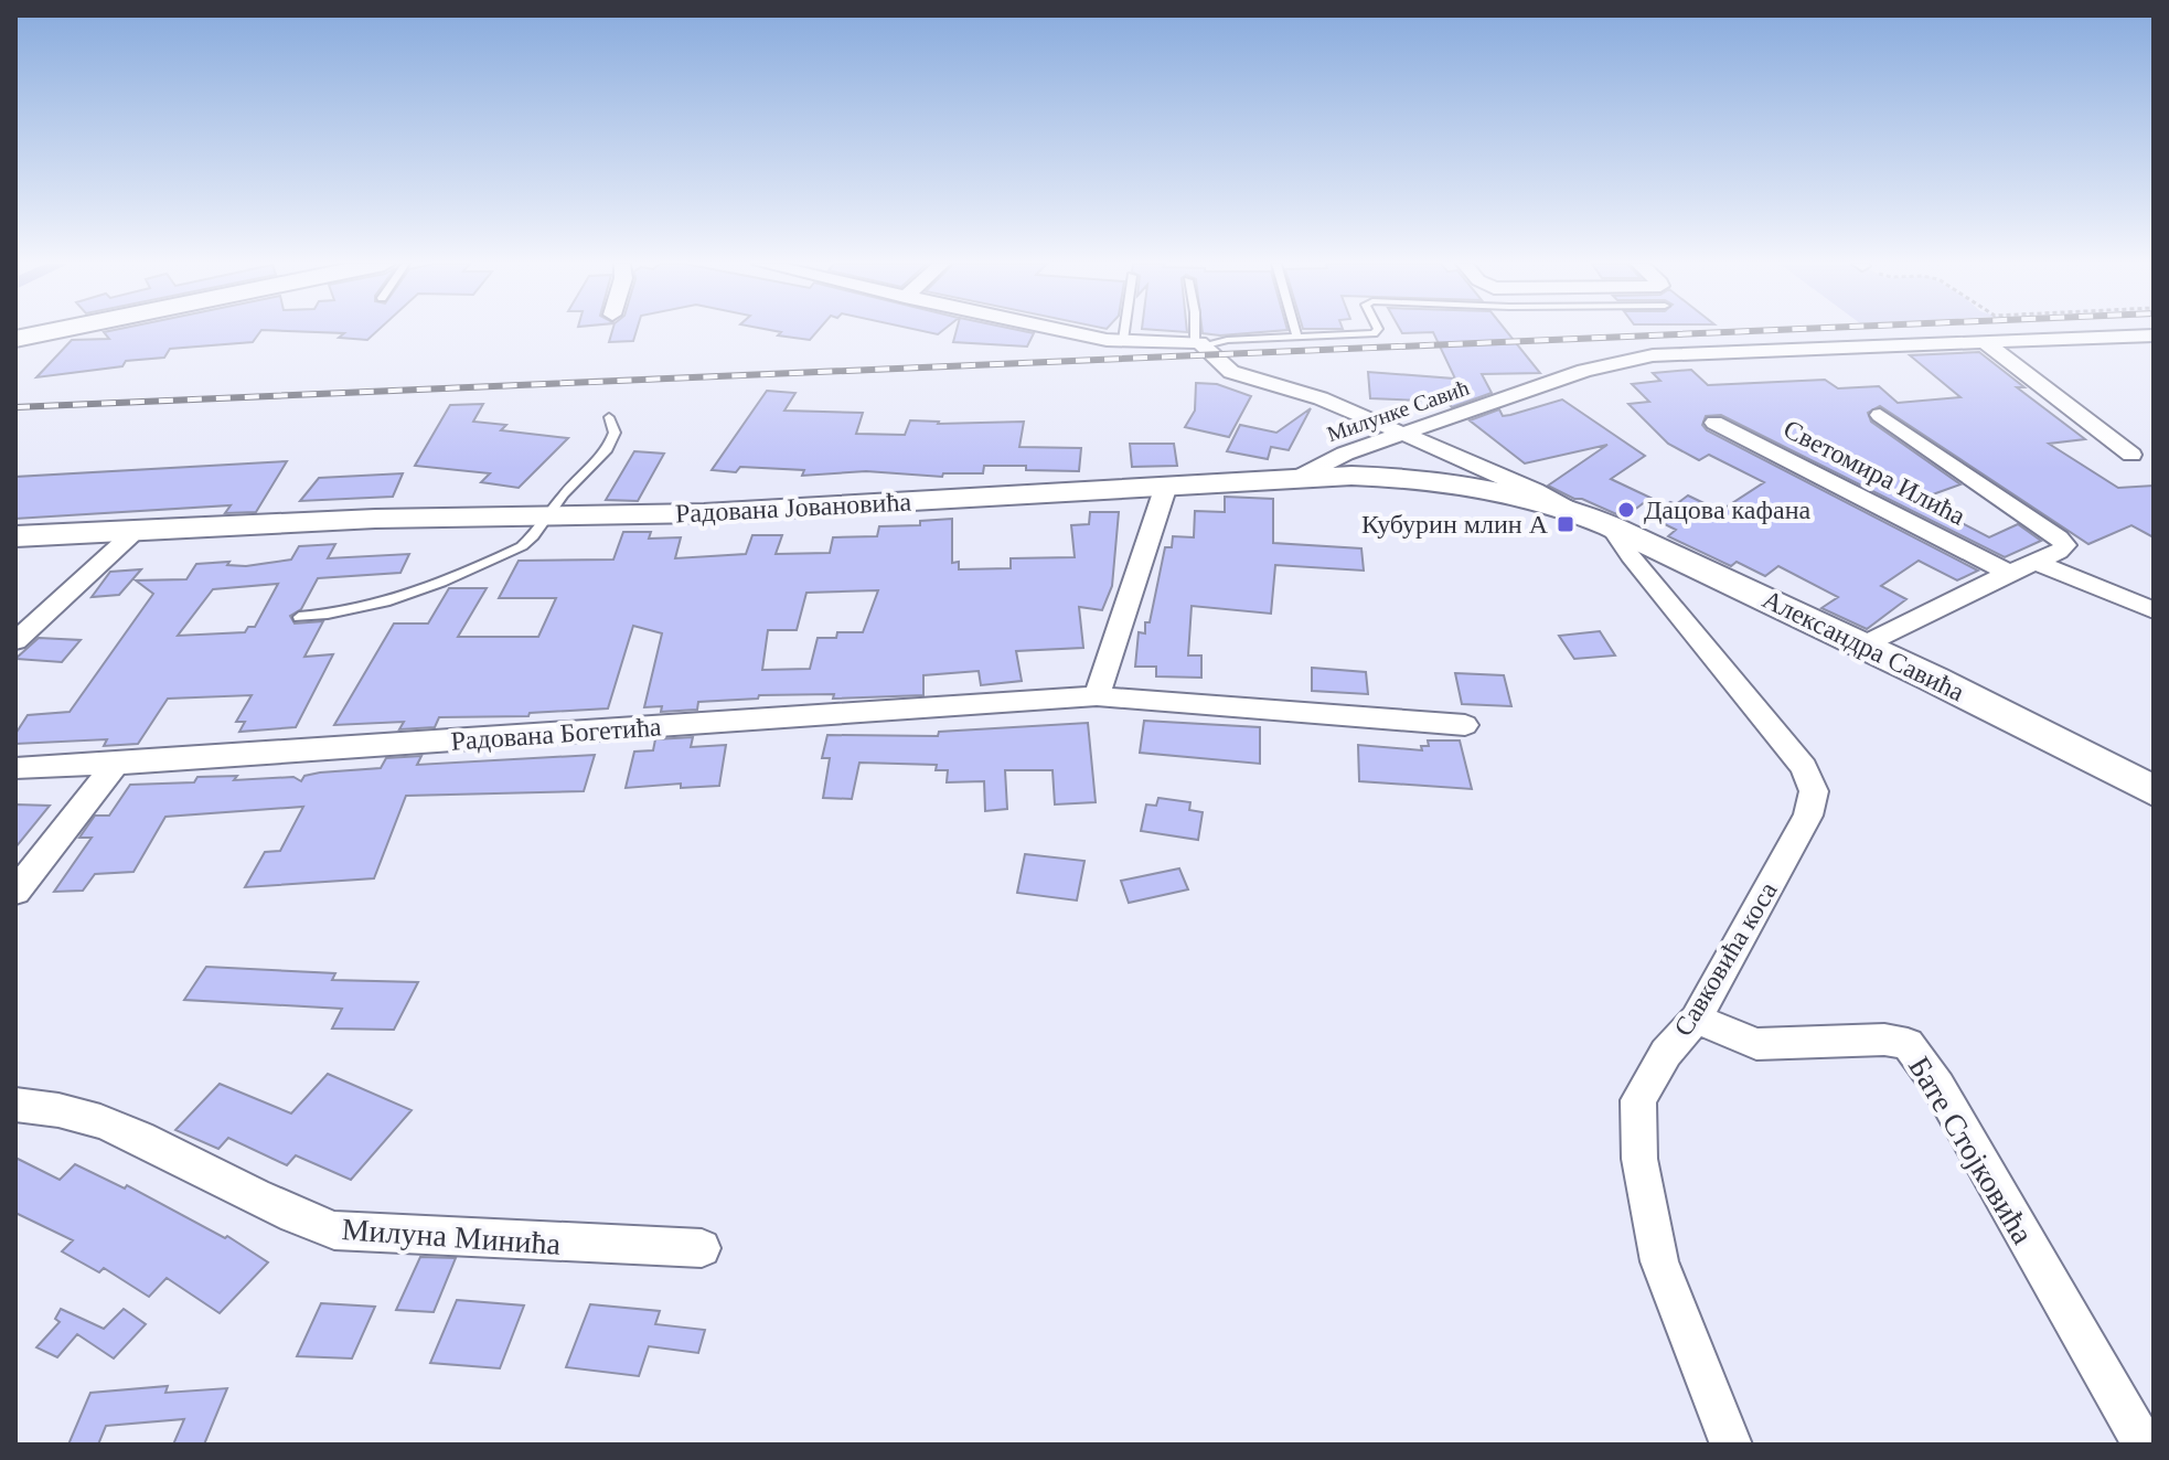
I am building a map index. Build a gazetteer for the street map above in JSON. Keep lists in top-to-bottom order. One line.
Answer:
{"streets":{"main road":["Радована Јовановића","Александра Савића"],"street":["Милунке Савић","Светомира Илића","Радована Богетића","Савковића коса","Бате Стојковића","Милуна Минића"]},"crossings":[["Милунке Савић","Радована Јовановића"],["Светомира Илића","Александра Савића"],["Радована Јовановића","Александра Савића"],["Александра Савића","Савковића коса"],["Савковића коса","Бате Стојковића"]],"places":{"other":["Дацова кафана"],"transit":["Кубурин млин А"]}}
